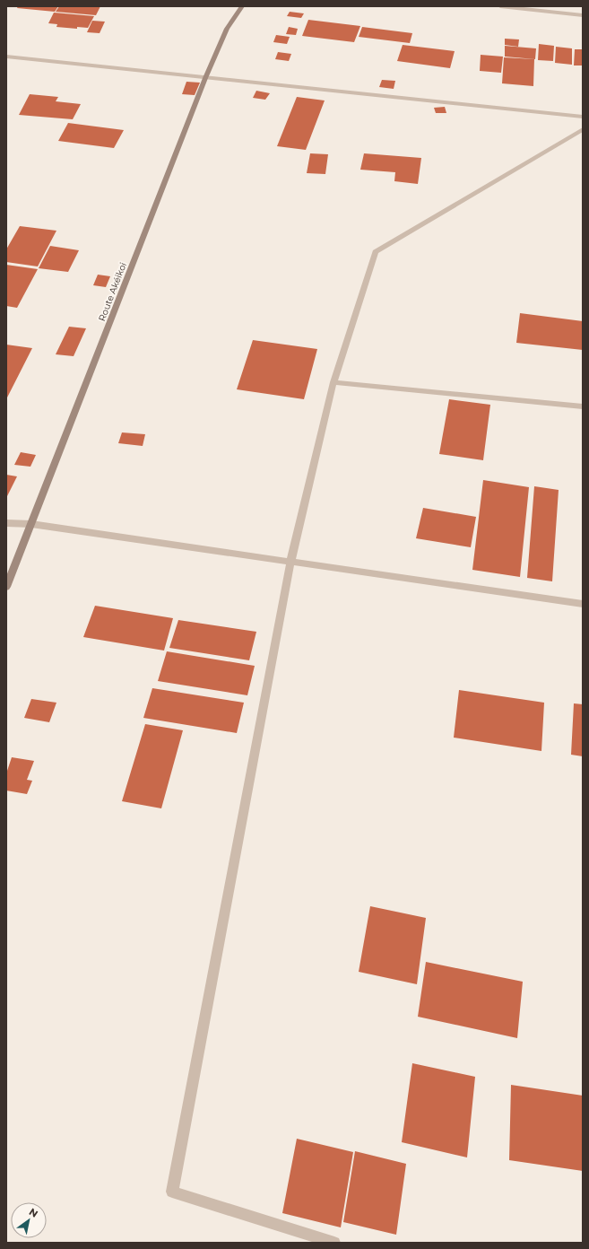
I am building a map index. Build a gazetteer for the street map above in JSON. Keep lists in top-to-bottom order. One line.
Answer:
{"streets":{"street":["Route Akéikoi"]},"north":"top right"}
